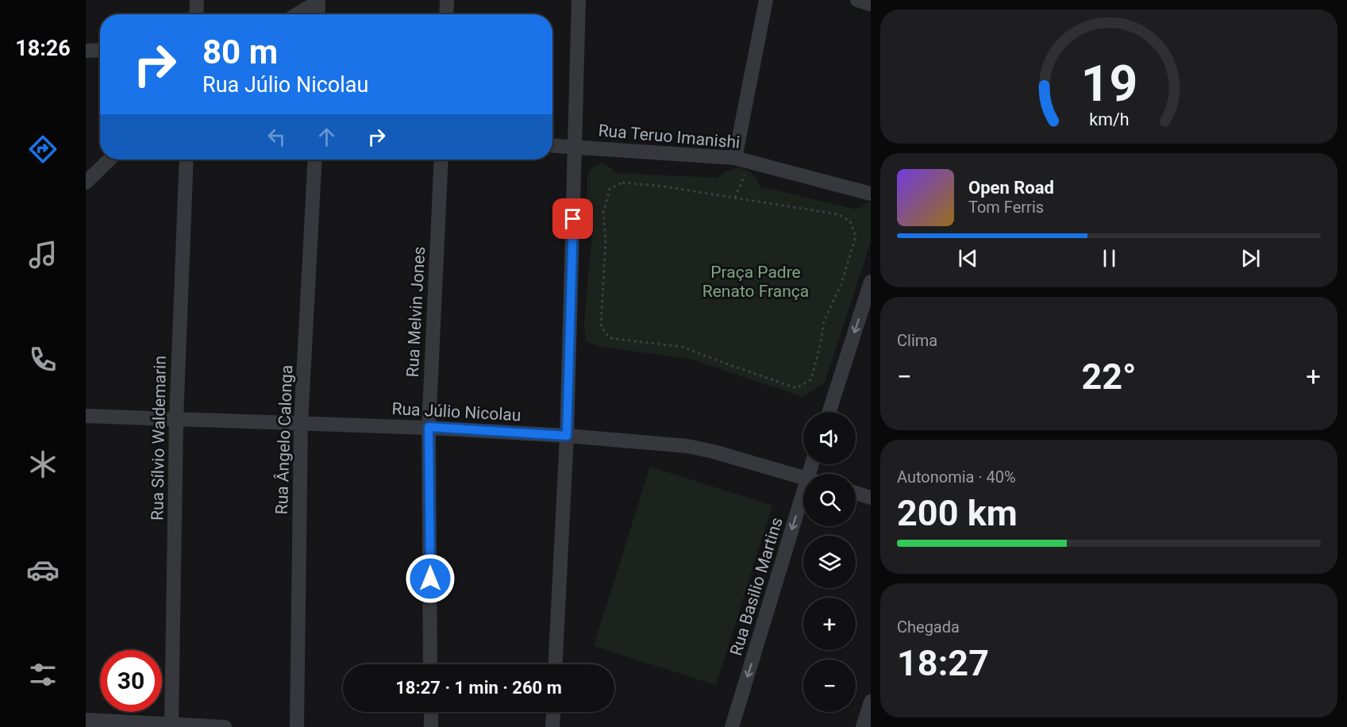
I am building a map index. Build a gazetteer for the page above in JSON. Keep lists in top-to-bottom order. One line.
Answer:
{"streets":{"street":["Rua Teruo Imanishi","Rua Melvin Jones","Rua Júlio Nicolau","Rua Sílvio Waldemarin","Rua Ângelo Calonga","Rua Basilio Martins"]},"crossings":[["Rua Melvin Jones","Rua Júlio Nicolau"],["Rua Júlio Nicolau","Rua Sílvio Waldemarin"],["Rua Júlio Nicolau","Rua Ângelo Calonga"]],"one_way":["Rua Basilio Martins"],"parks":["Praça Padre Renato França"],"page":{"tabs":"18:26","turn":["80 m","Rua Júlio Nicolau"],"song":["Open Road","Tom Ferris"],"tile":["Clima",["Autonomia · 40%","200 km"],["Chegada","18:27"]],"heat":["−","22°","+"],"map_buttons":["+","−"],"limit":"30","trip":"18:27 · 1 min · 260 m","gauge":["19","km/h"]}}
